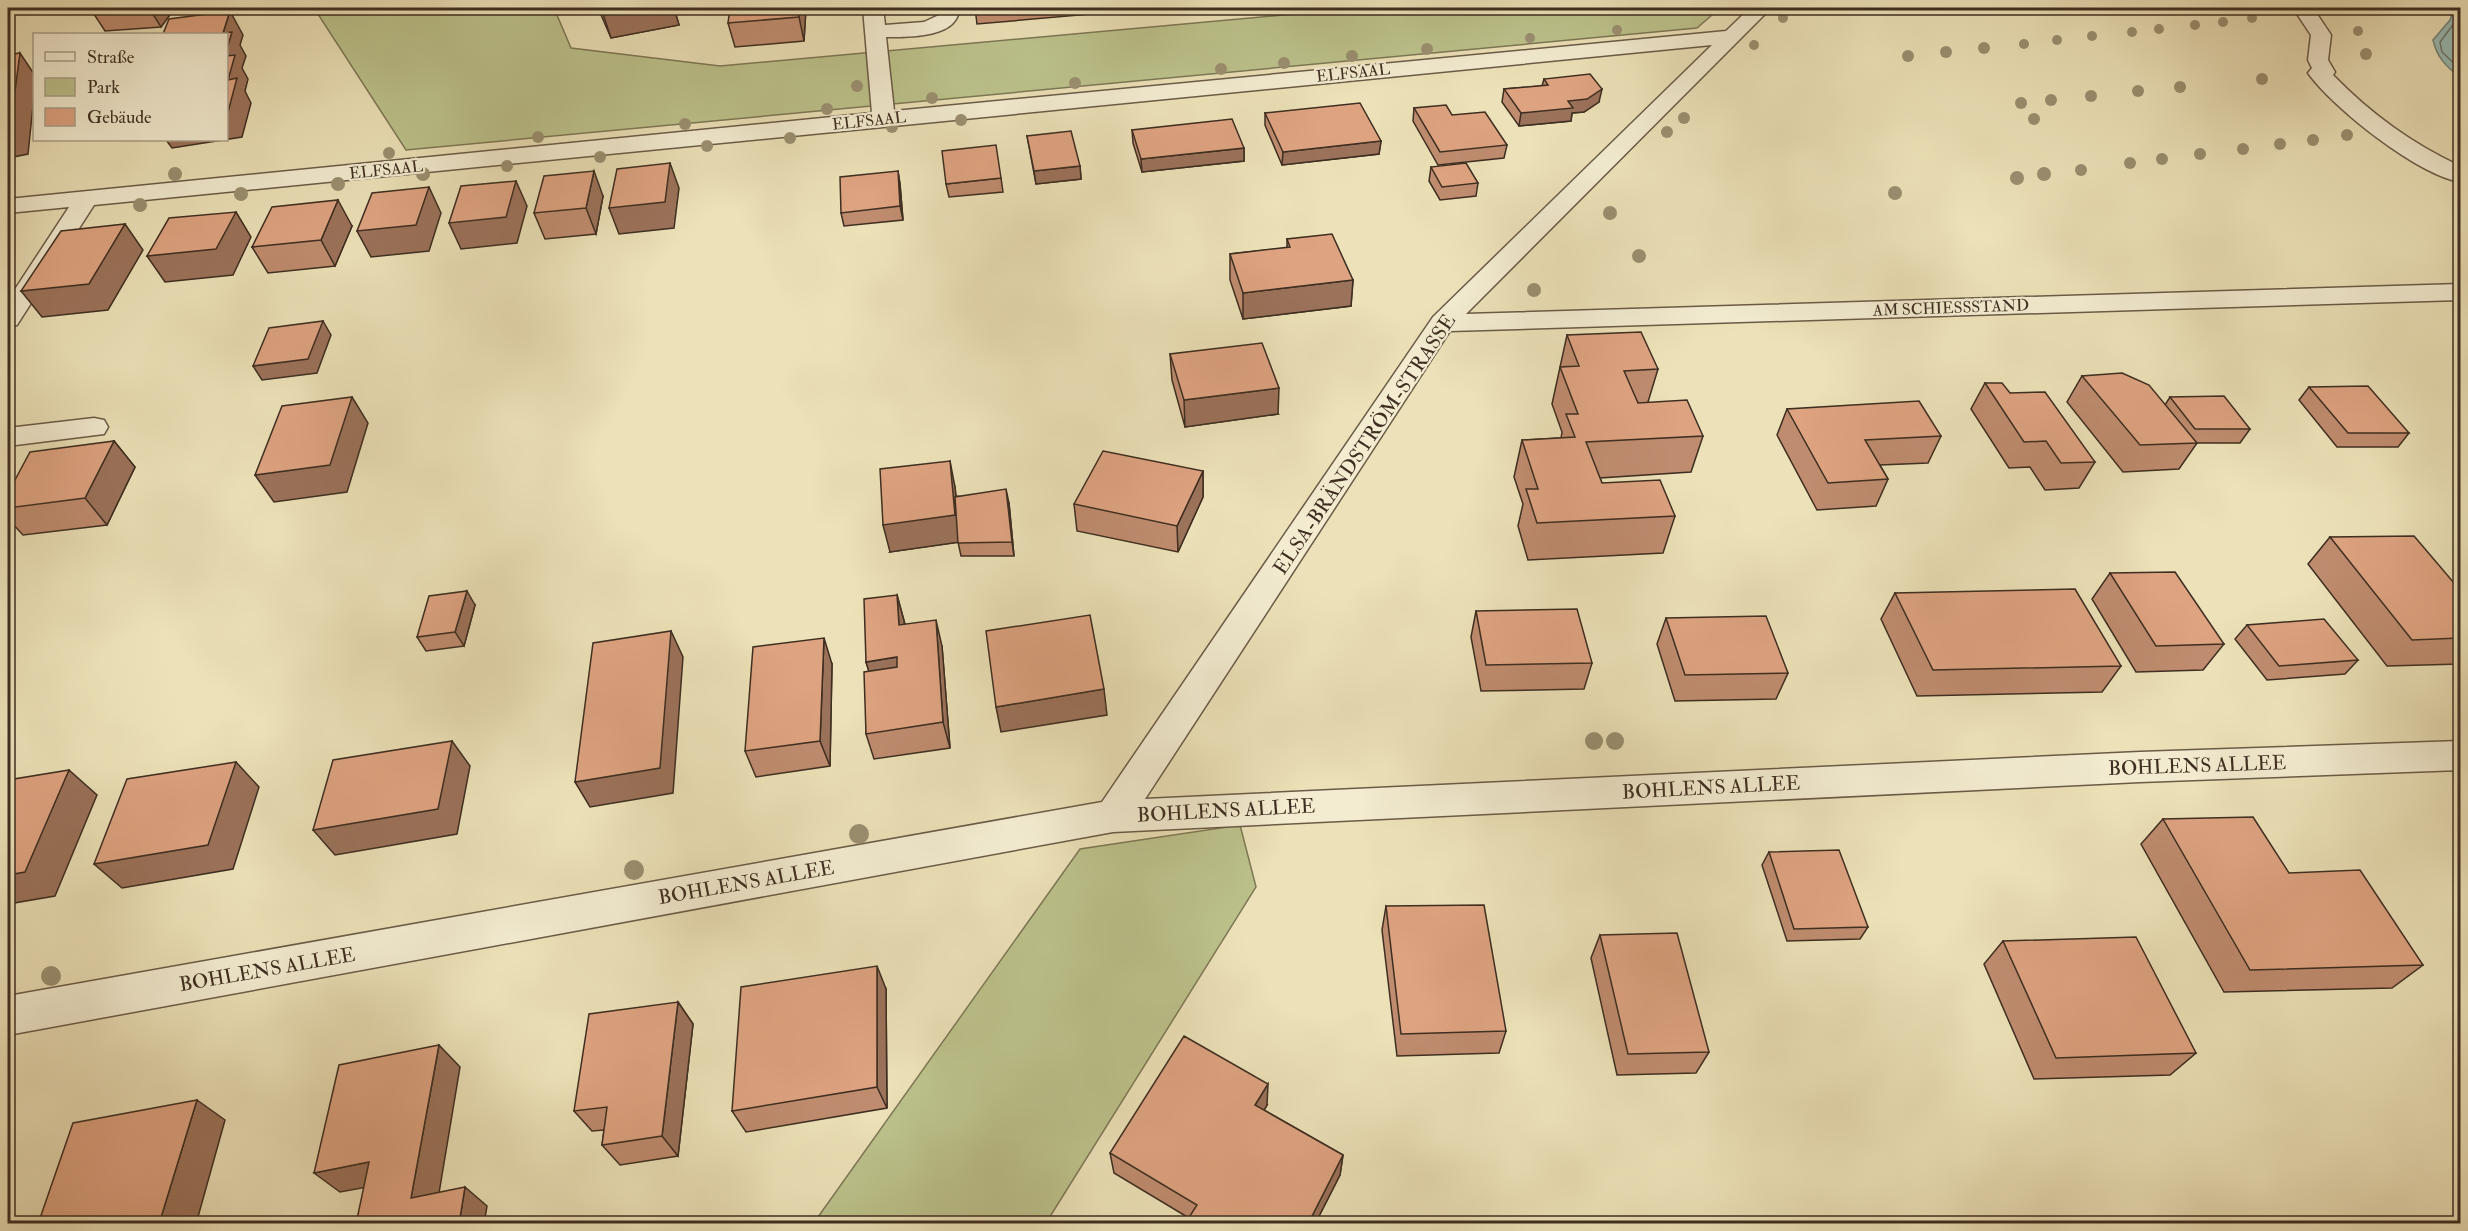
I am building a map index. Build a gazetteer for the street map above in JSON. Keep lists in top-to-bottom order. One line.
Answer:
{"streets":{"street":["ELFSAAL","AM SCHIESSSTAND","ELSA-BRÄNDSTRÖM-STRASSE","BOHLENS ALLEE"]},"crossings":[["ELFSAAL","ELSA-BRÄNDSTRÖM-STRASSE"],["AM SCHIESSSTAND","ELSA-BRÄNDSTRÖM-STRASSE"],["ELSA-BRÄNDSTRÖM-STRASSE","BOHLENS ALLEE"]],"legend":["Straße","Park","Gebäude"]}
